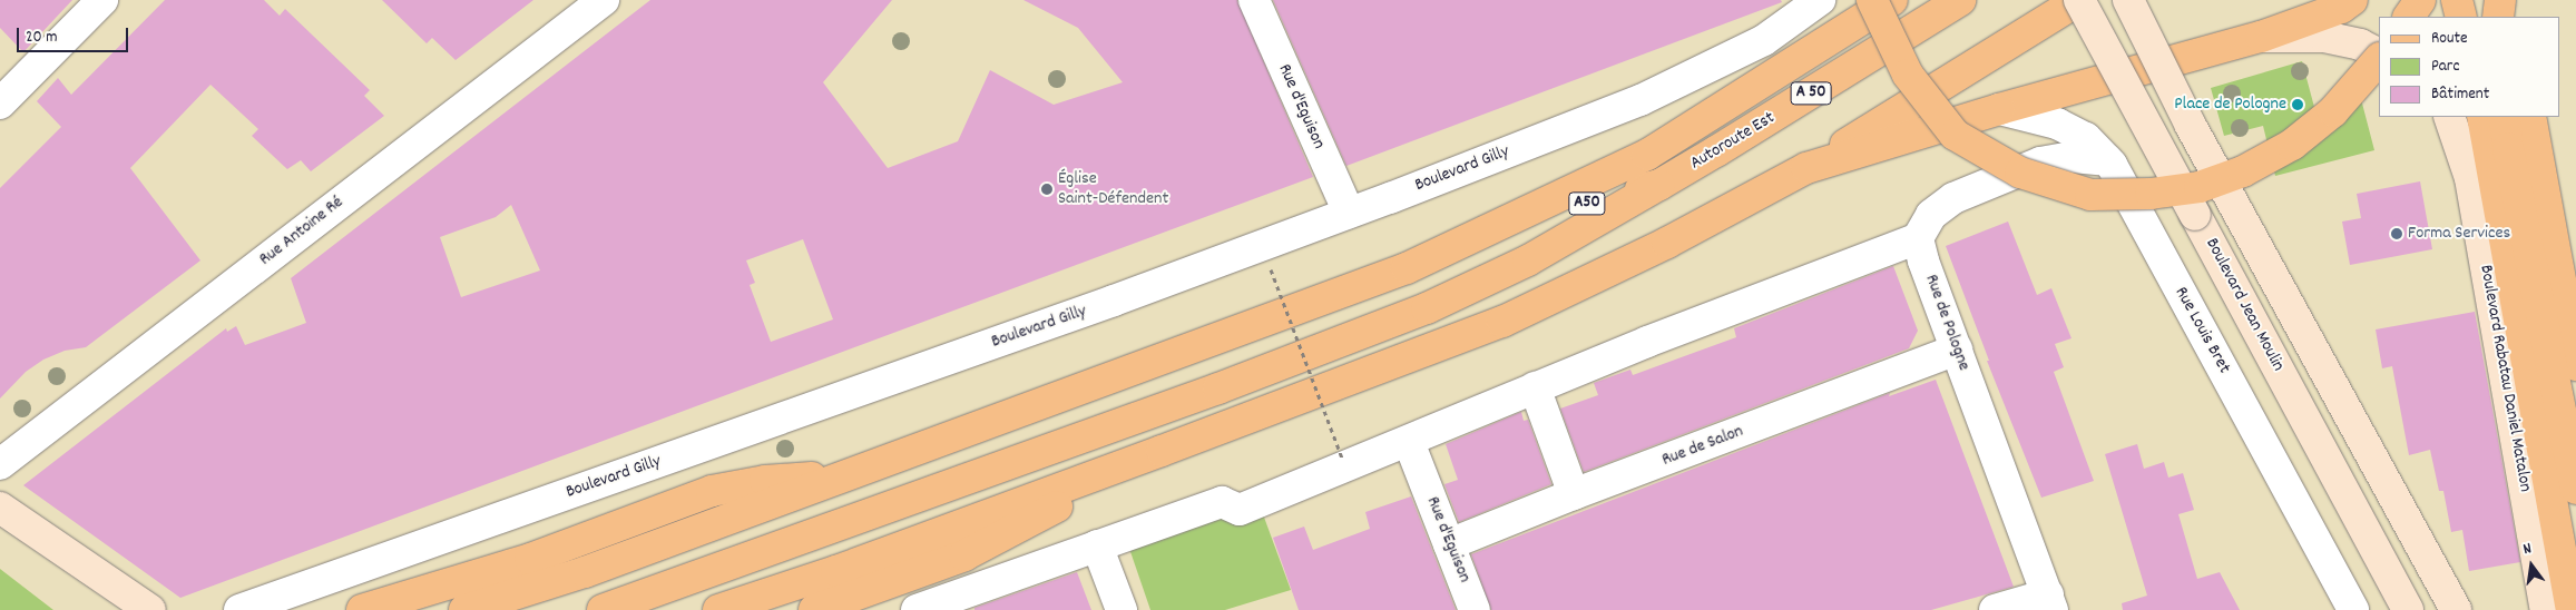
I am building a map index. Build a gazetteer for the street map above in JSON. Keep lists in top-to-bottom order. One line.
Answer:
{"streets":{"main road":["A 50","Autoroute Est","A50","Boulevard Jean Moulin","Boulevard Rabatau Daniel Matalon"],"street":["Rue d'Eguison","Boulevard Gilly","Rue Antoine Ré","Rue de Pologne","Rue Louis Bret","Rue de Salon"]},"crossings":[["Rue d'Eguison","Boulevard Gilly"],["Rue d'Eguison","Rue de Salon"],["Rue de Pologne","Rue de Salon"]],"places":["Place de Pologne","Église Saint-Défendent","Forma Services"],"legend":["Route","Parc","Bâtiment"],"scale_bar":"20 m","north":"top"}
